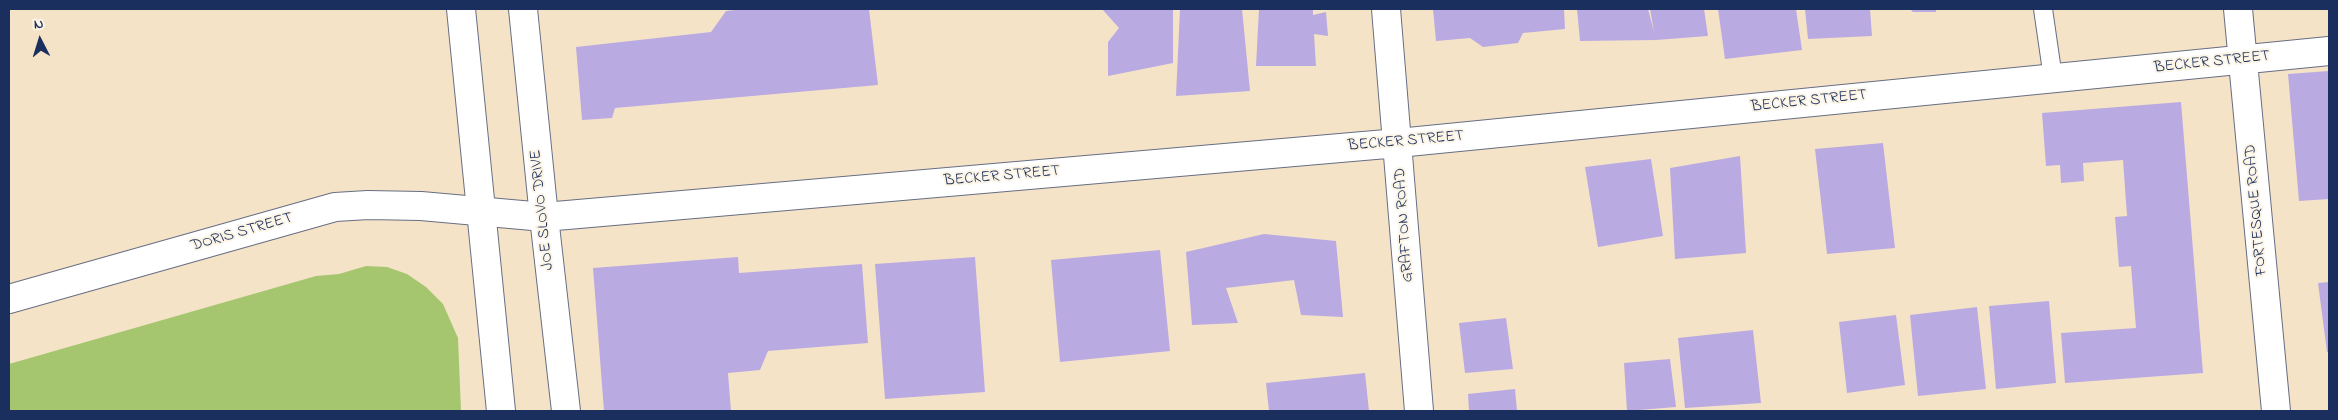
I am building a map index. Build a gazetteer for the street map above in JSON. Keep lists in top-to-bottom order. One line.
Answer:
{"streets":{"street":["BECKER STREET","JOE SLOVO DRIVE","FORTESQUE ROAD","GRAFTON ROAD","DORIS STREET"]},"crossings":[["BECKER STREET","JOE SLOVO DRIVE"],["BECKER STREET","FORTESQUE ROAD"],["BECKER STREET","GRAFTON ROAD"],["BECKER STREET","DORIS STREET"]],"north":"top"}
